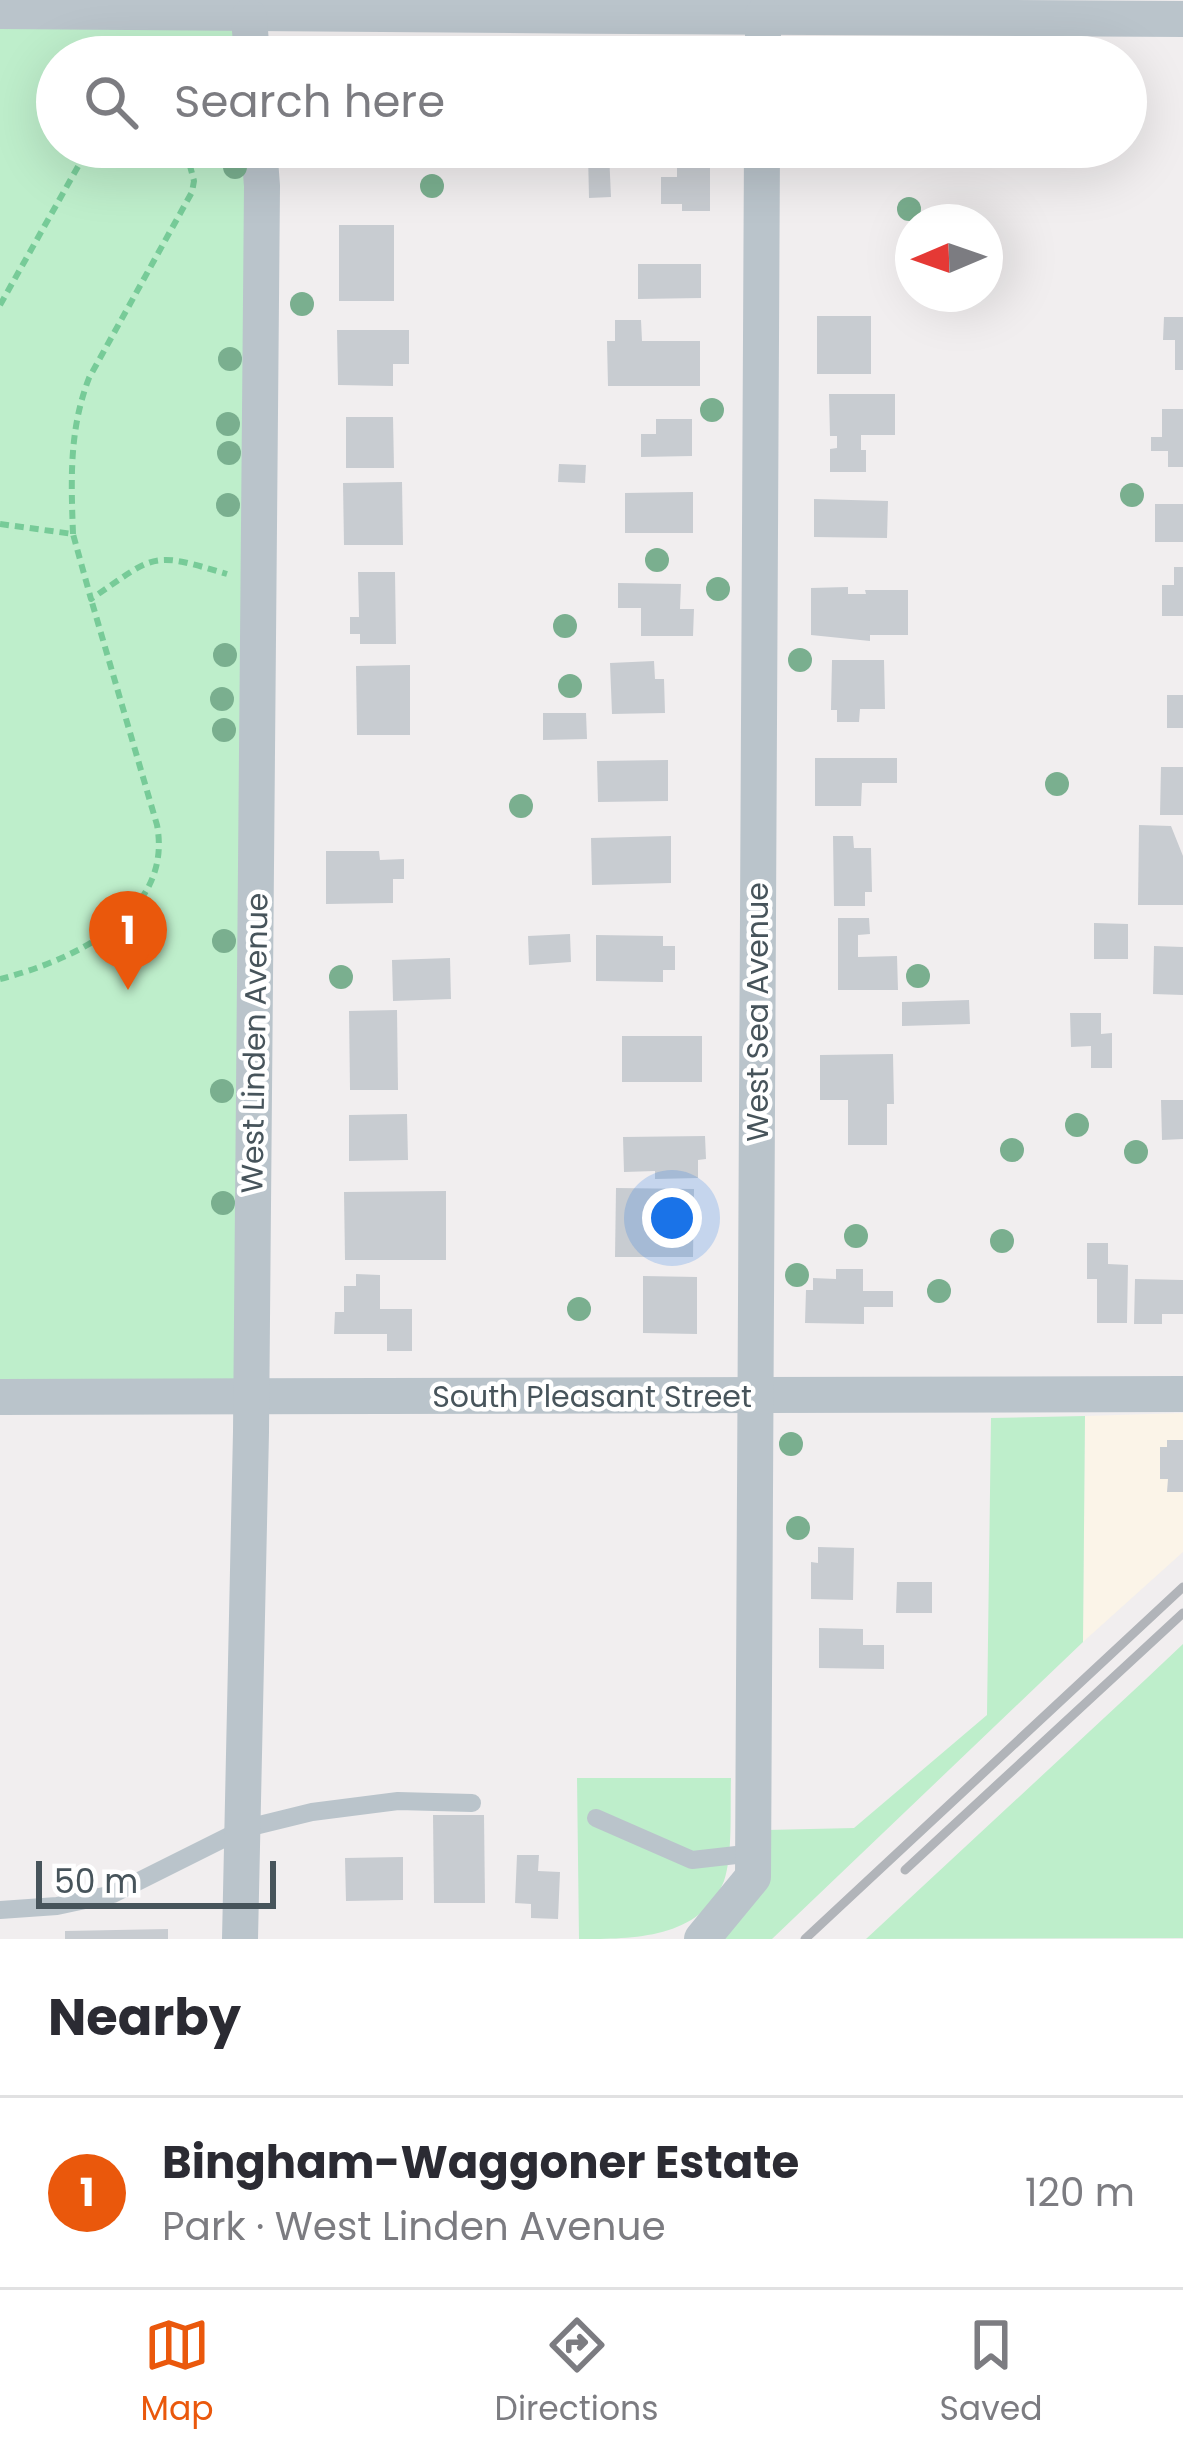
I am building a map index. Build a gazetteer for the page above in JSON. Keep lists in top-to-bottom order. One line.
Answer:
{"streets":{"street":["West Sea Avenue","West Linden Avenue","South Pleasant Street"]},"crossings":[["West Sea Avenue","South Pleasant Street"],["West Linden Avenue","South Pleasant Street"]],"scale_bar":"50 m","north":"left","page":{"search":"Search here","pins":"1","scale":"50 m","heading":"Nearby","list":[{"mark":"1","name":"Bingham-Waggoner Estate","note":"Park · West Linden Avenue","value":"120 m"}],"nav":["Map","Directions","Saved"]}}
